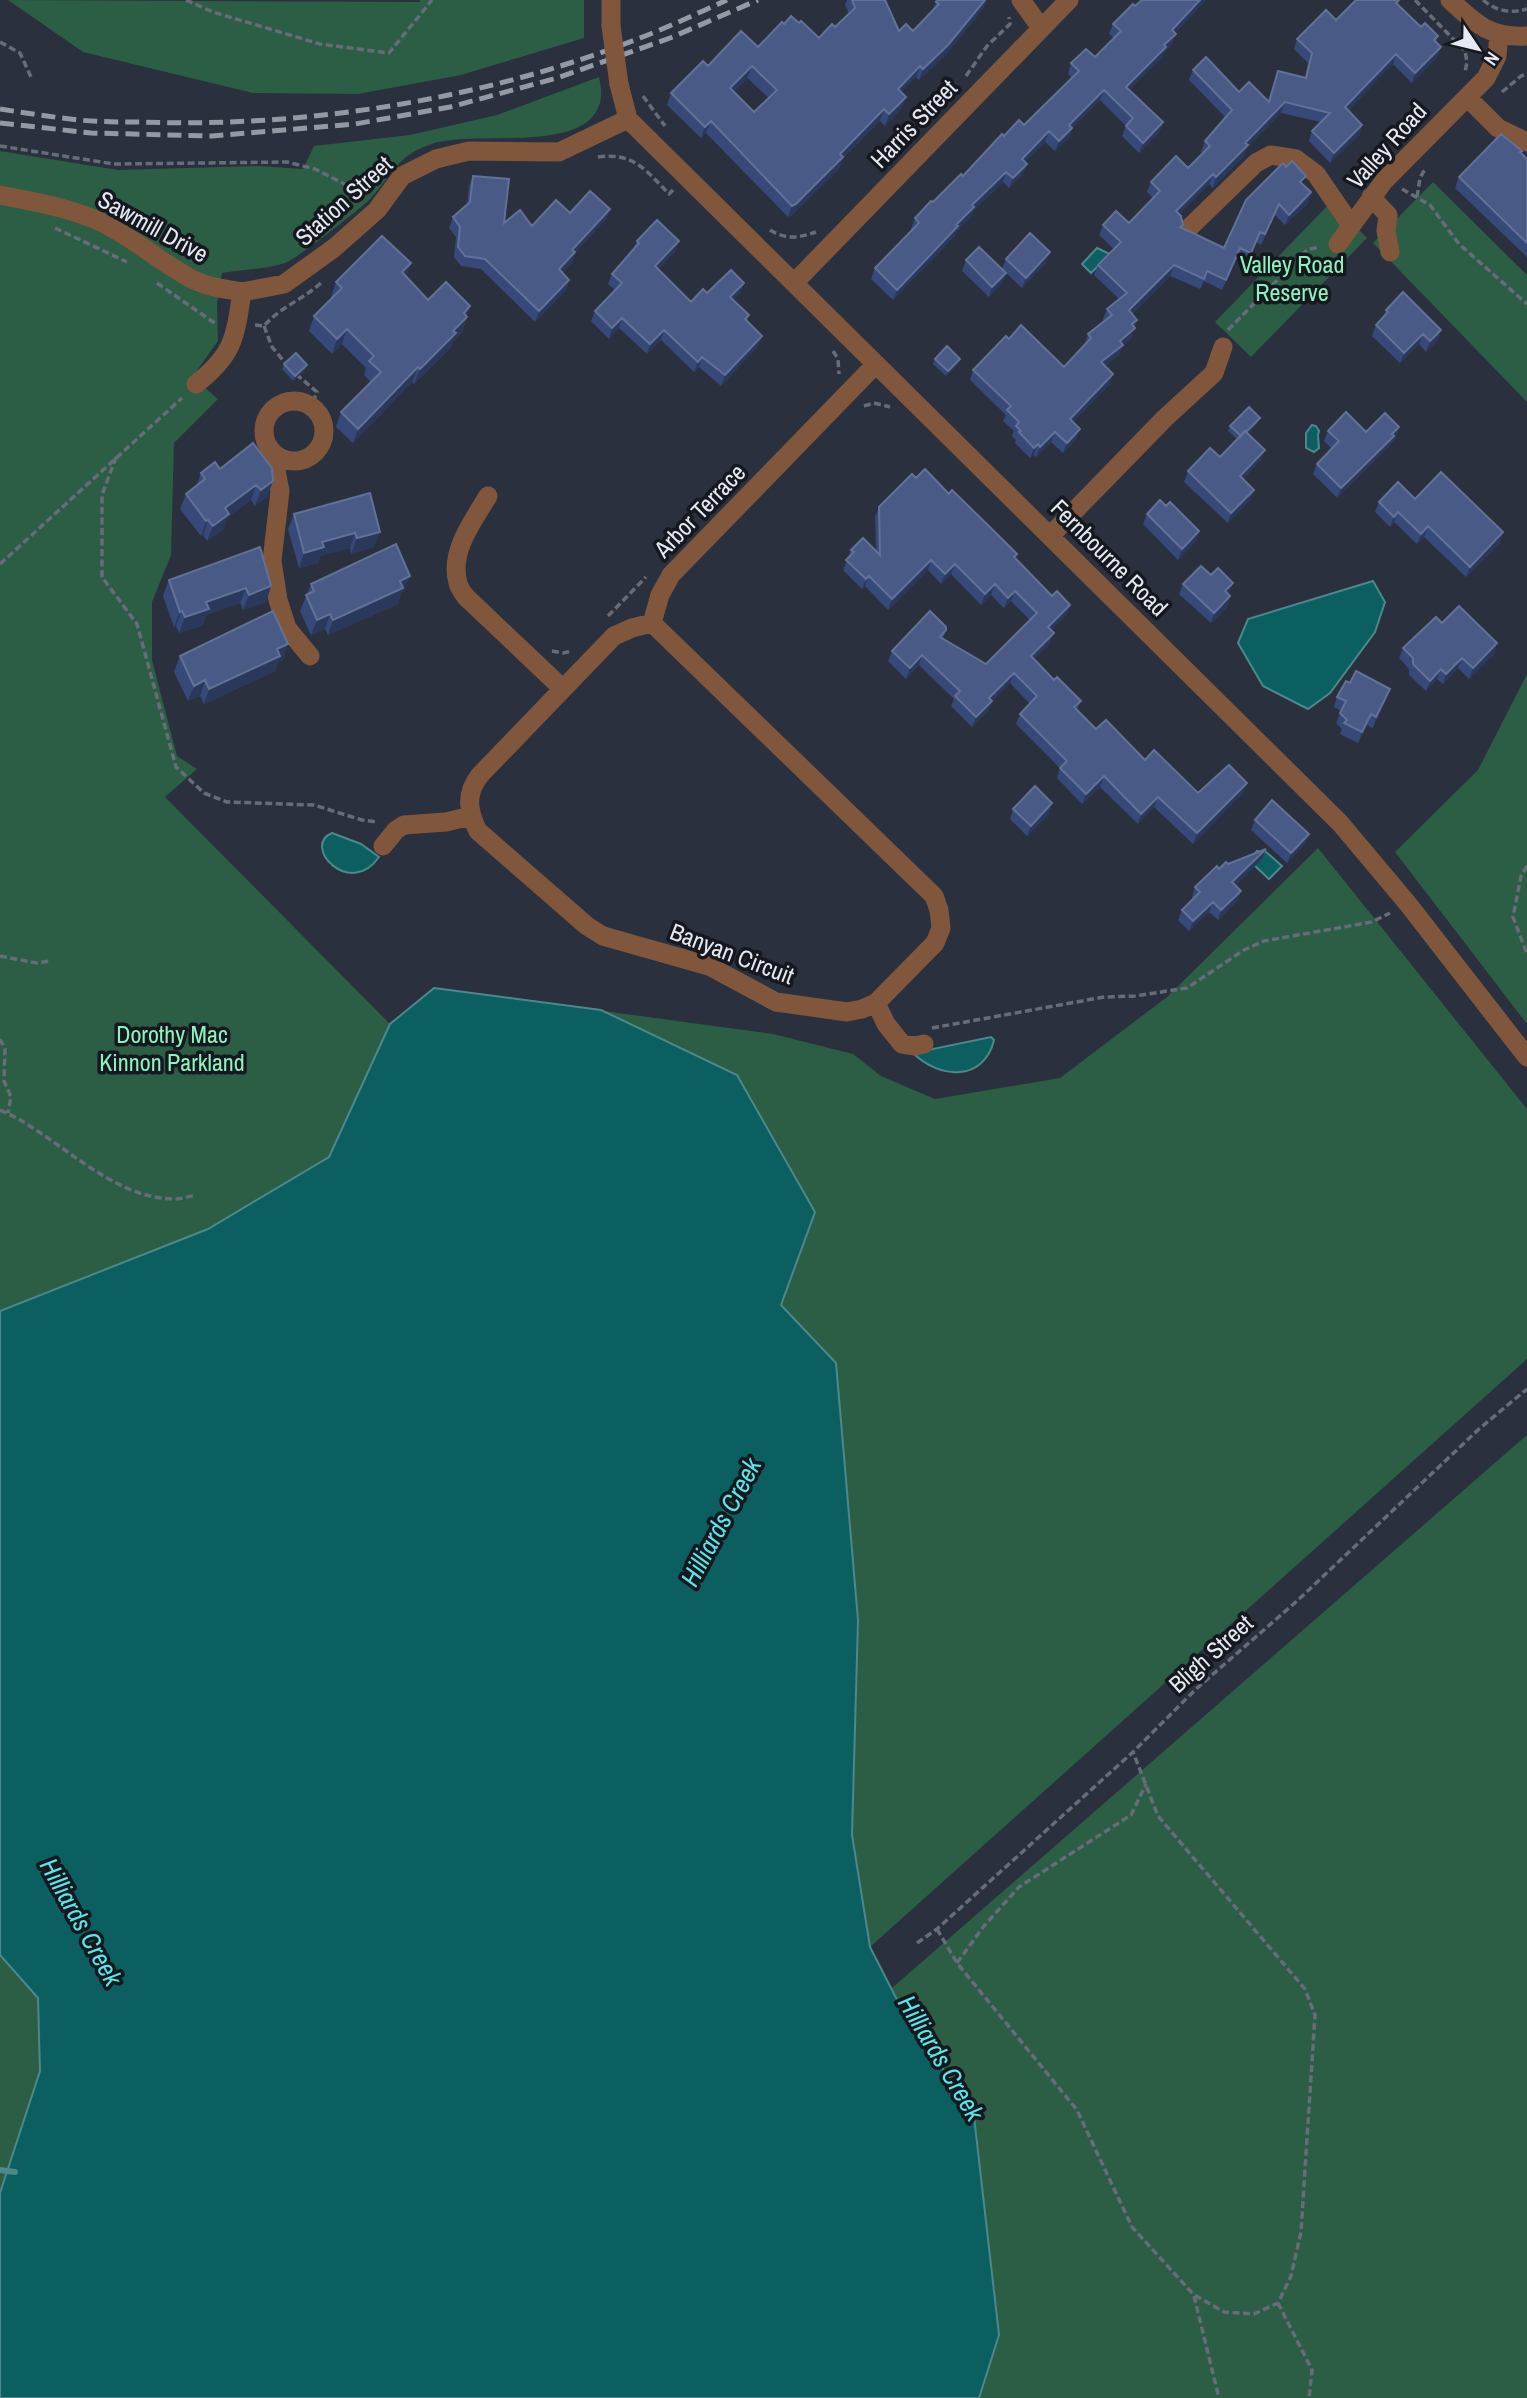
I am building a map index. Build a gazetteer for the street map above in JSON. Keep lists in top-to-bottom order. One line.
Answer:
{"streets":{"street":["Harris Street","Valley Road","Station Street","Sawmill Drive","Arbor Terrace","Fernbourne Road","Banyan Circuit"],"path":["Bligh Street"]},"crossings":[["Harris Street","Fernbourne Road"],["Station Street","Sawmill Drive"],["Station Street","Fernbourne Road"],["Arbor Terrace","Fernbourne Road"]],"water":["Hilliards Creek"],"parks":["Valley Road Reserve","Dorothy Mac Kinnon Parkland"],"north":"bottom right"}
